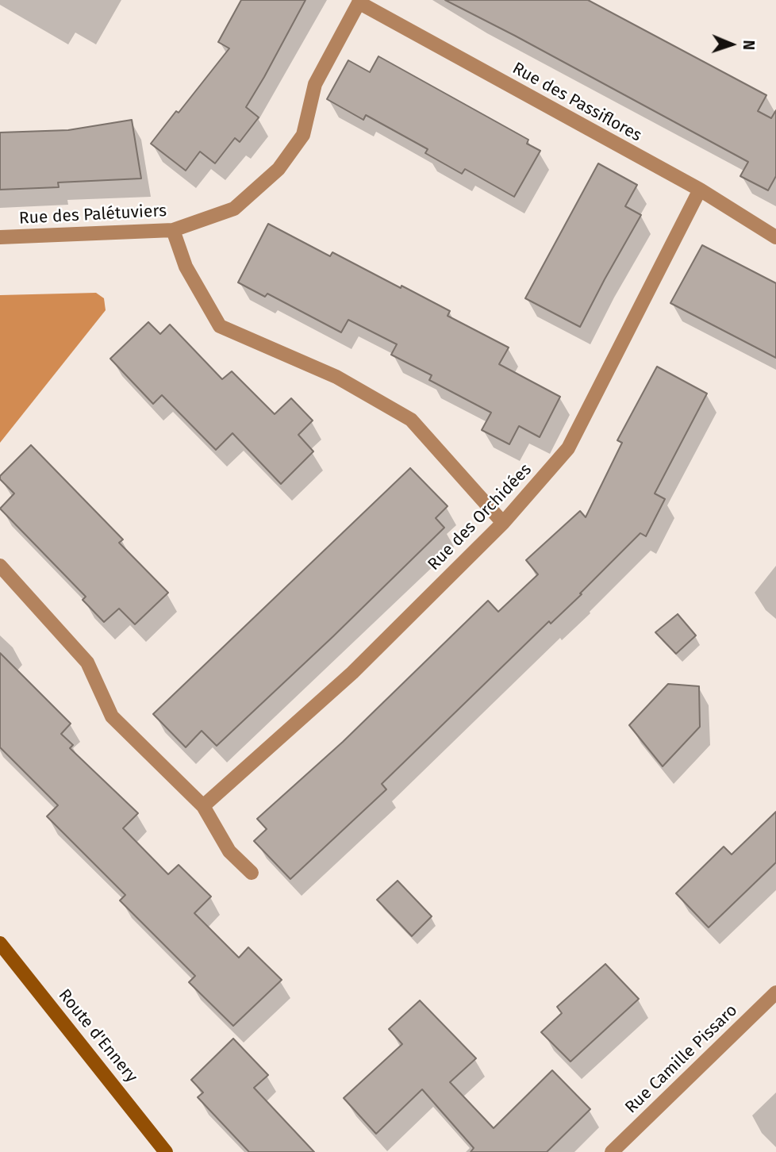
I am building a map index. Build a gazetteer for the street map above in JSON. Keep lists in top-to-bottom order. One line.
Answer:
{"streets":{"street":["Rue des Passiflores","Rue des Palétuviers","Rue des Orchidées","Route d'Ennery","Rue Camille Pissaro"]},"crossings":[["Rue des Passiflores","Rue des Palétuviers"],["Rue des Passiflores","Rue des Orchidées"]],"north":"right"}
